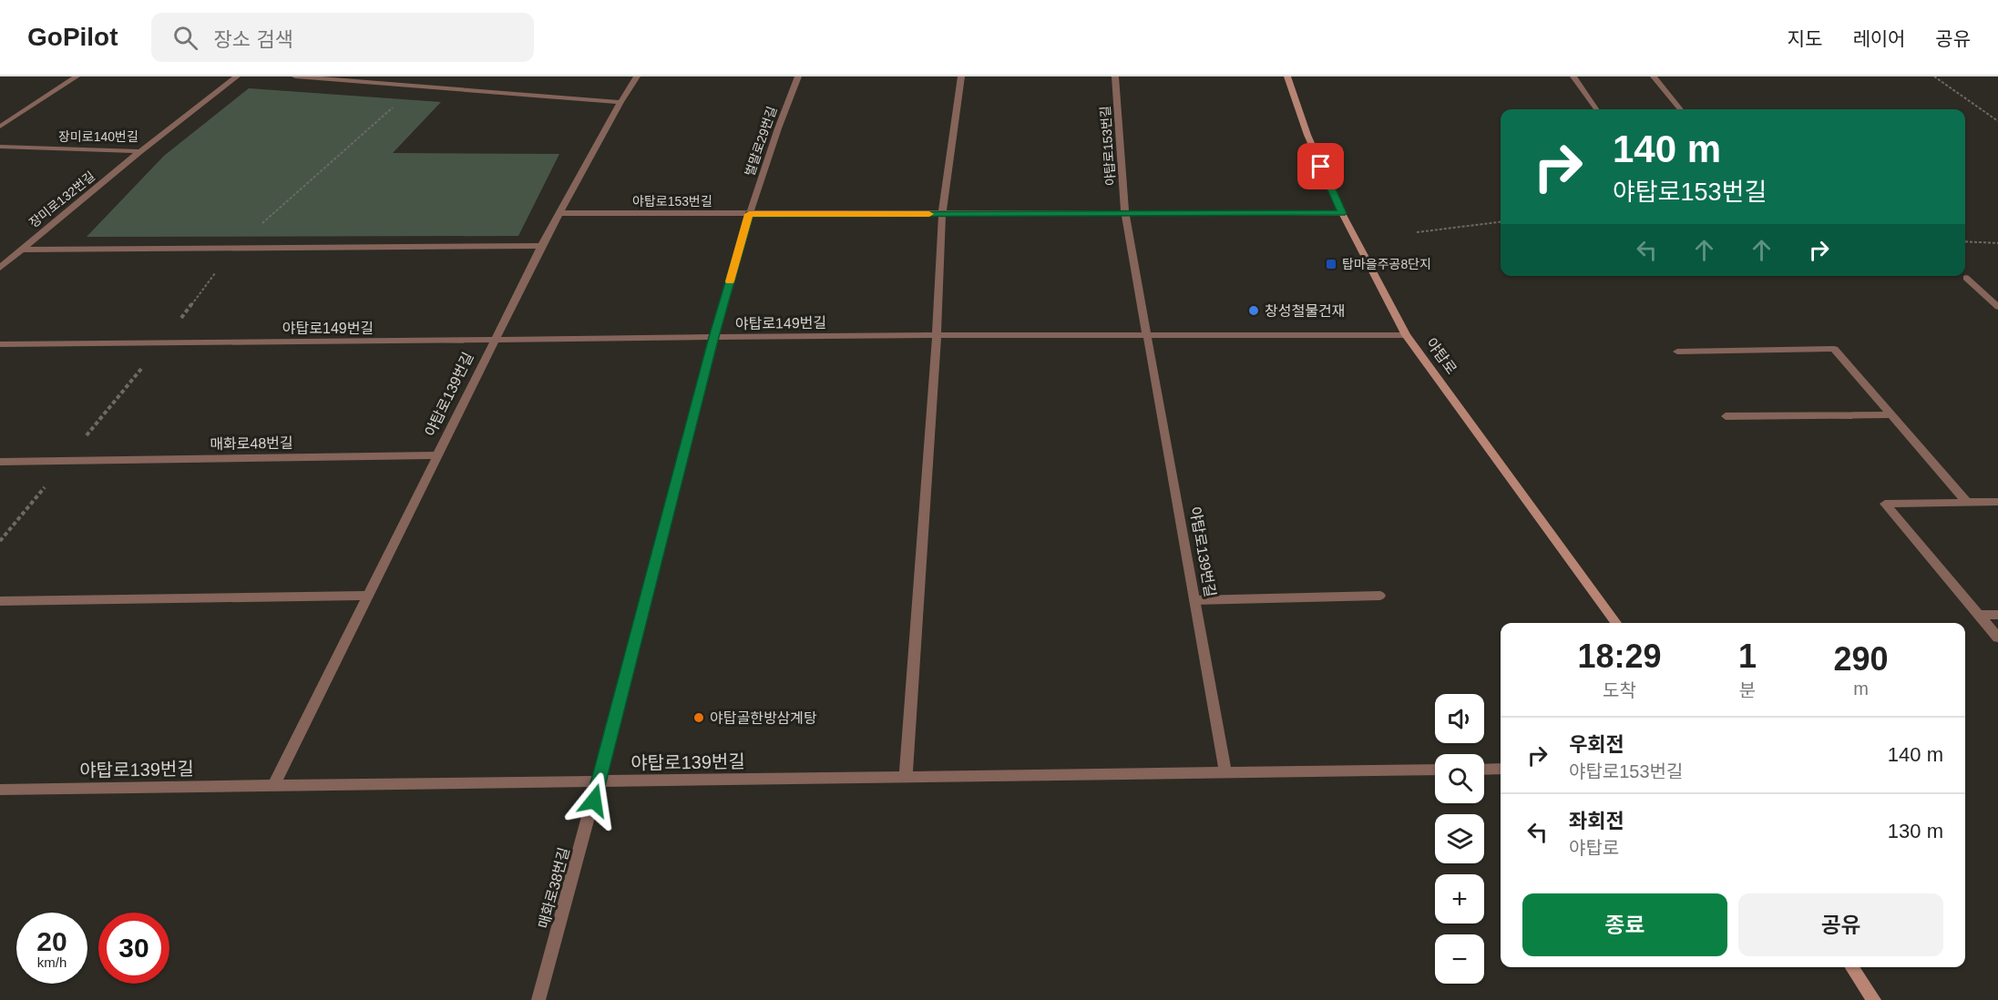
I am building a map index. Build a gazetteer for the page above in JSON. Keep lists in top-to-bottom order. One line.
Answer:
{"streets":{"street":["장미로140번길","벌말로29번길","야탑로153번길","장미로132번길","야탑로149번길","야탑로","야탑로139번길","매화로48번길","매화로38번길"]},"crossings":[["장미로140번길","장미로132번길"],["벌말로29번길","야탑로153번길"],["벌말로29번길","매화로38번길"],["야탑로153번길","야탑로"],["야탑로153번길","매화로38번길"],["야탑로149번길","야탑로"],["야탑로149번길","야탑로139번길"],["야탑로149번길","매화로38번길"],["야탑로139번길","매화로48번길"],["야탑로139번길","매화로38번길"]],"places":{"transit":["탑마을주공8단지"],"other":["창성철물건재","야탑골한방삼계탕"]},"page":{"header":"GoPilot","search":"장소 검색","nav":["지도","레이어","공유"],"turn":["140 m","야탑로153번길"],"eta":["18:29","도착","1","분","290","m"],"map_buttons":["+","−"],"list":[{"name":"우회전","note":"야탑로153번길","value":"140 m"},{"name":"좌회전","note":"야탑로","value":"130 m"}],"buttons":["종료","공유"],"speed":"20 km/h","limit":"30"}}
